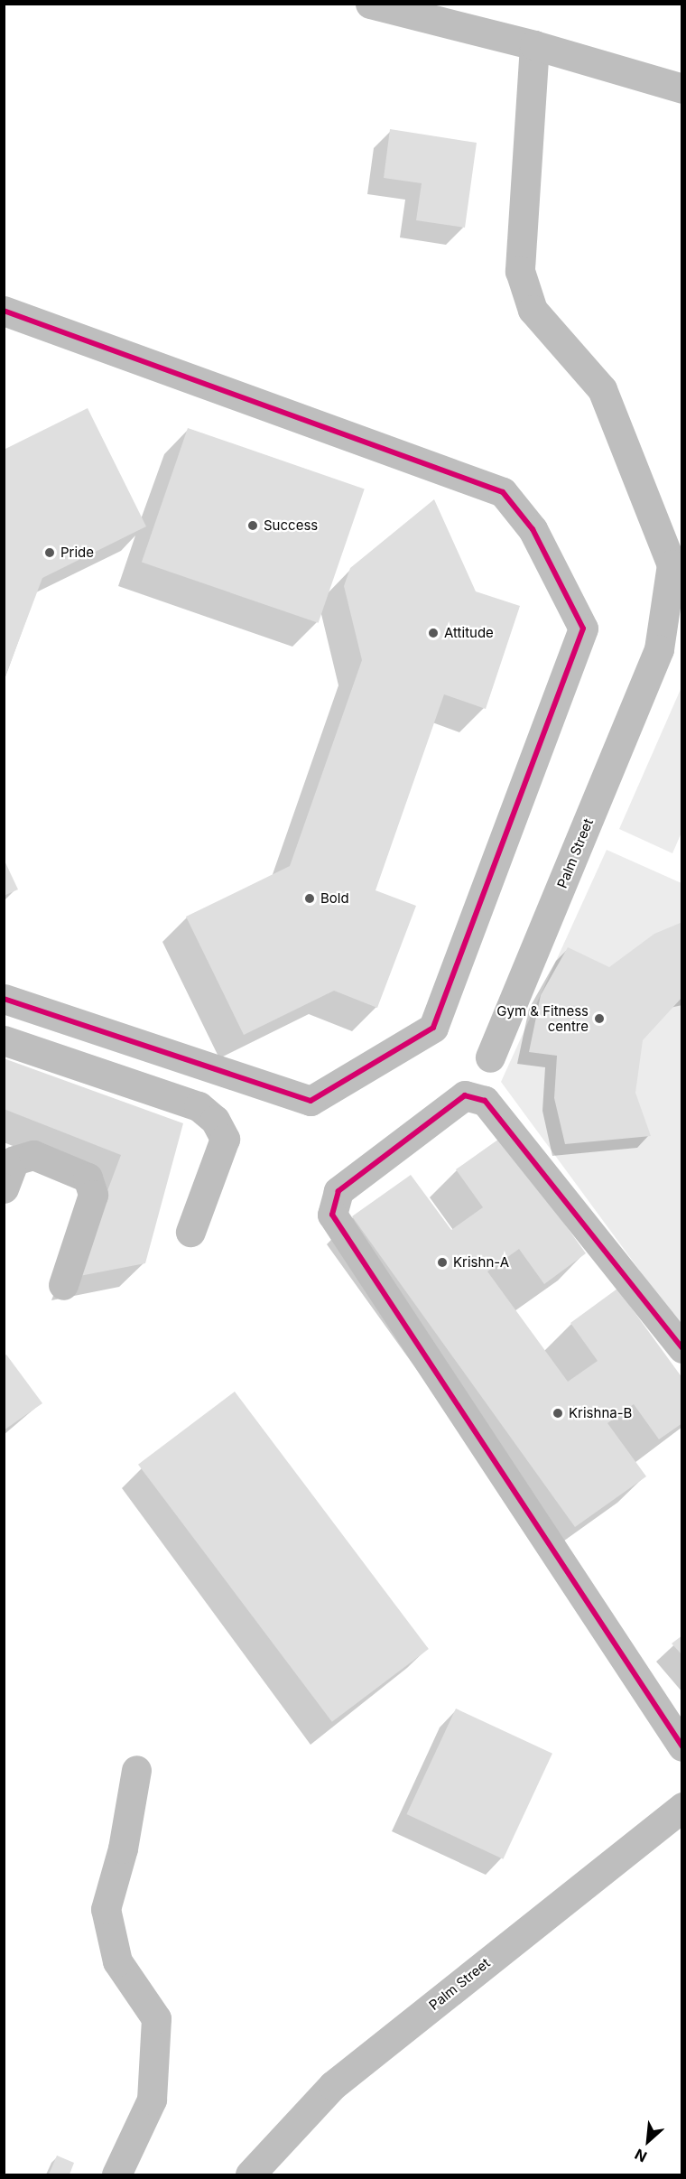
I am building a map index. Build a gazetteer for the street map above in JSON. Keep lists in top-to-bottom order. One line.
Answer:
{"streets":{"street":["Palm Street"]},"places":["Success","Pride","Attitude","Bold","Gym & Fitness centre","Krishn-A","Krishna-B"],"north":"bottom left"}
